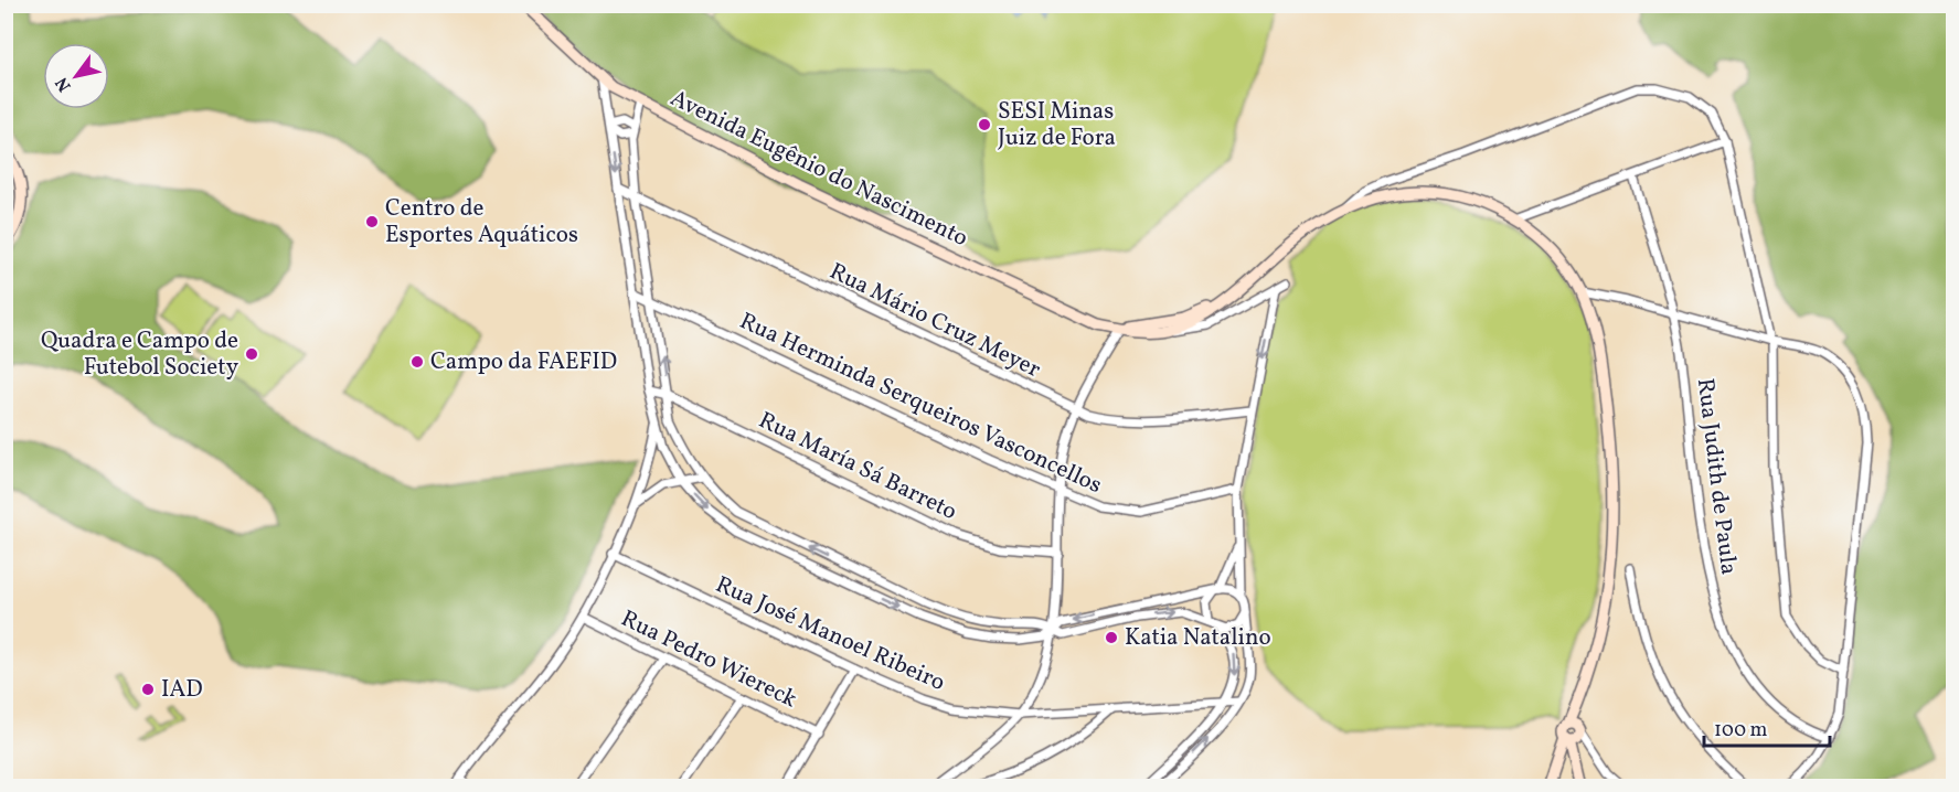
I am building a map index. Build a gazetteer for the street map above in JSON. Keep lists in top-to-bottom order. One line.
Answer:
{"streets":{"street":["Avenida Eugênio do Nascimento","Rua Mário Cruz Meyer","Rua Herminda Serqueiros Vasconcellos","Rua María Sá Barreto","Rua Judith de Paula","Rua José Manoel Ribeiro","Rua Pedro Wiereck"]},"places":["SESI Minas Juiz de Fora","Centro de Esportes Aquáticos","Quadra e Campo de Futebol Society","Campo da FAEFID","Katia Natalino","IAD"],"scale_bar":"100 m","north":"bottom left"}
